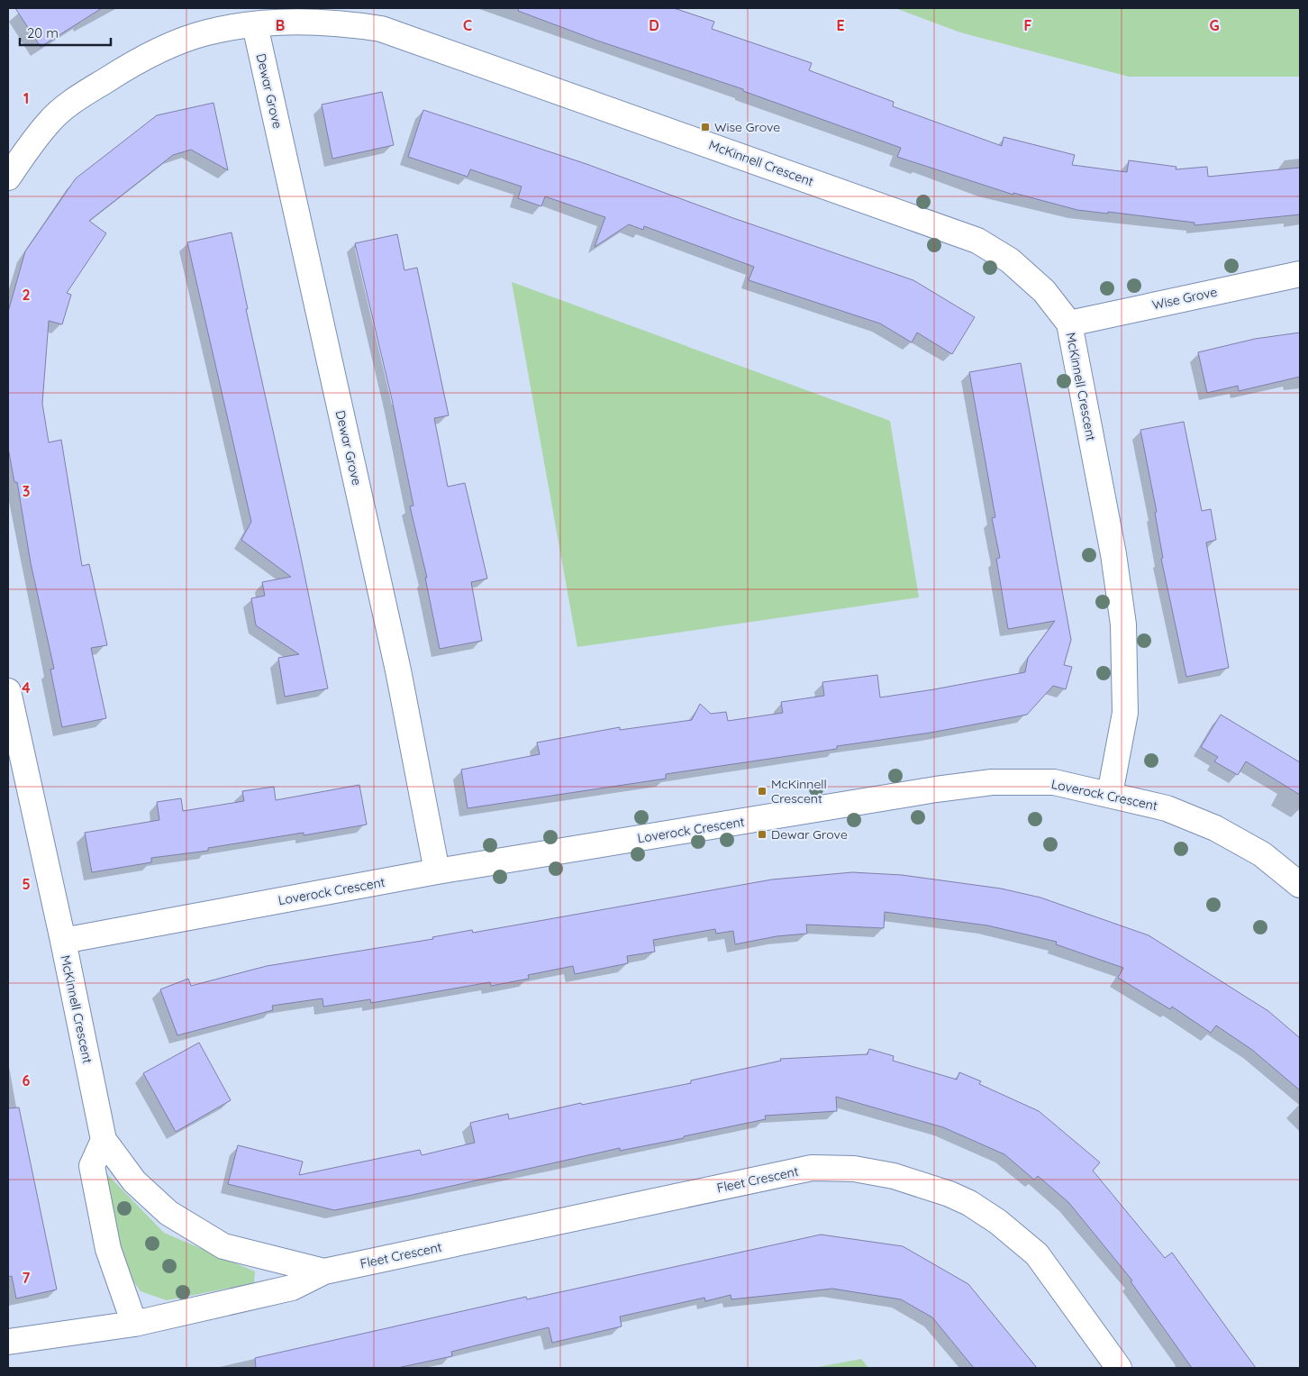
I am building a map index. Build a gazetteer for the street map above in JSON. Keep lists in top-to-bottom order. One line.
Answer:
{"streets":{"street":["Dewar Grove","McKinnell Crescent","Wise Grove","Loverock Crescent","Fleet Crescent"]},"crossings":[["Dewar Grove","McKinnell Crescent"],["Dewar Grove","Loverock Crescent"],["McKinnell Crescent","Wise Grove"],["McKinnell Crescent","Loverock Crescent"],["McKinnell Crescent","Fleet Crescent"]],"places":{"transit":["Wise Grove","McKinnell Crescent","Dewar Grove"]},"scale_bar":"20 m","grid":{"columns":["B","C","D","E","F","G"],"rows":["1","2","3","4","5","6","7"]}}
